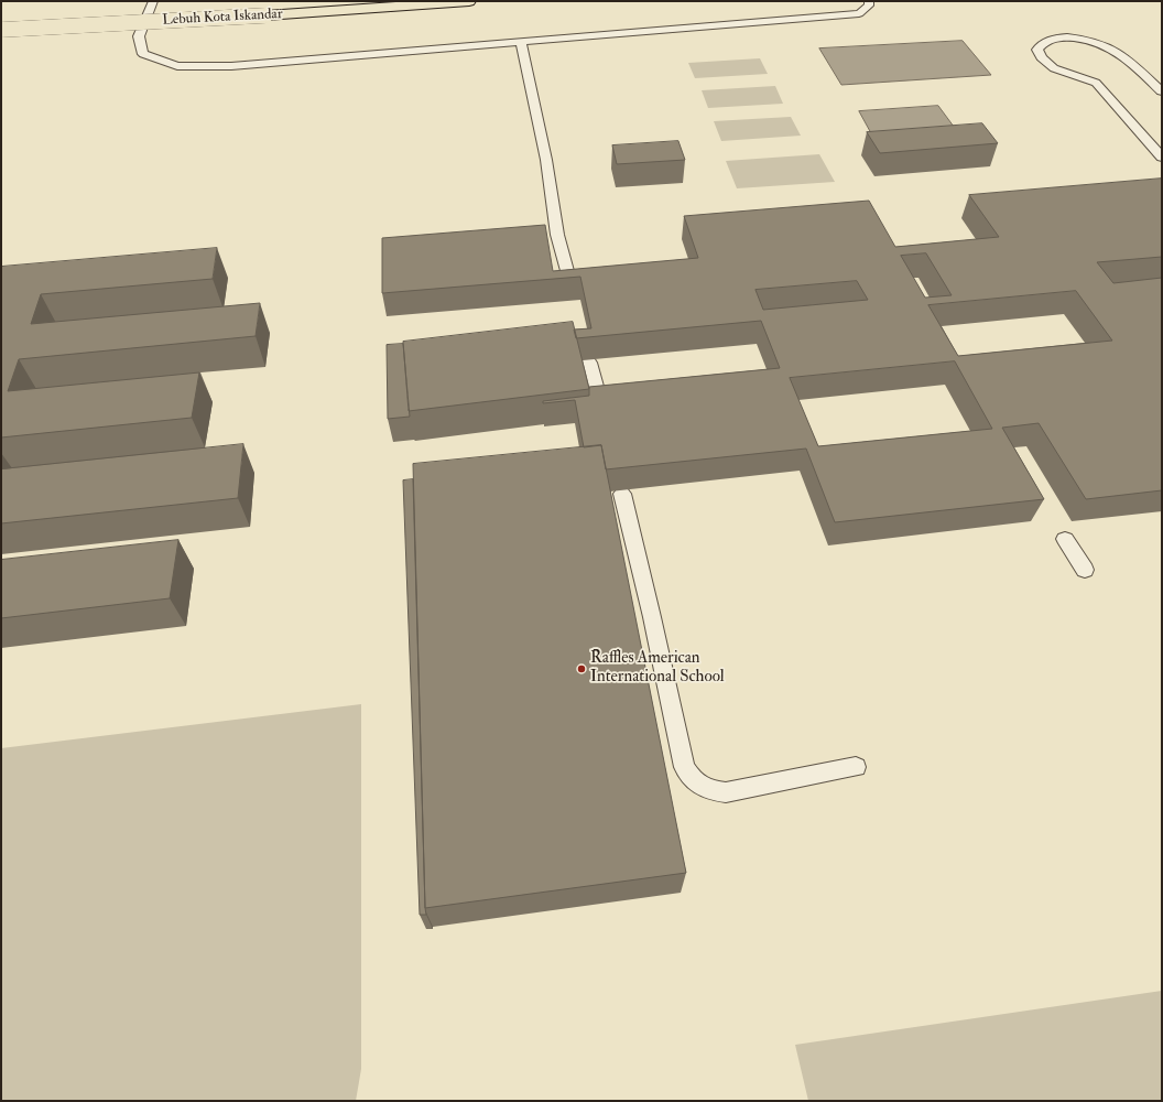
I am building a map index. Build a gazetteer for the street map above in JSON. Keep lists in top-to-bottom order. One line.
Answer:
{"streets":{"highway":["Lebuh Kota Iskandar"]},"places":["Raffles American International School"]}
